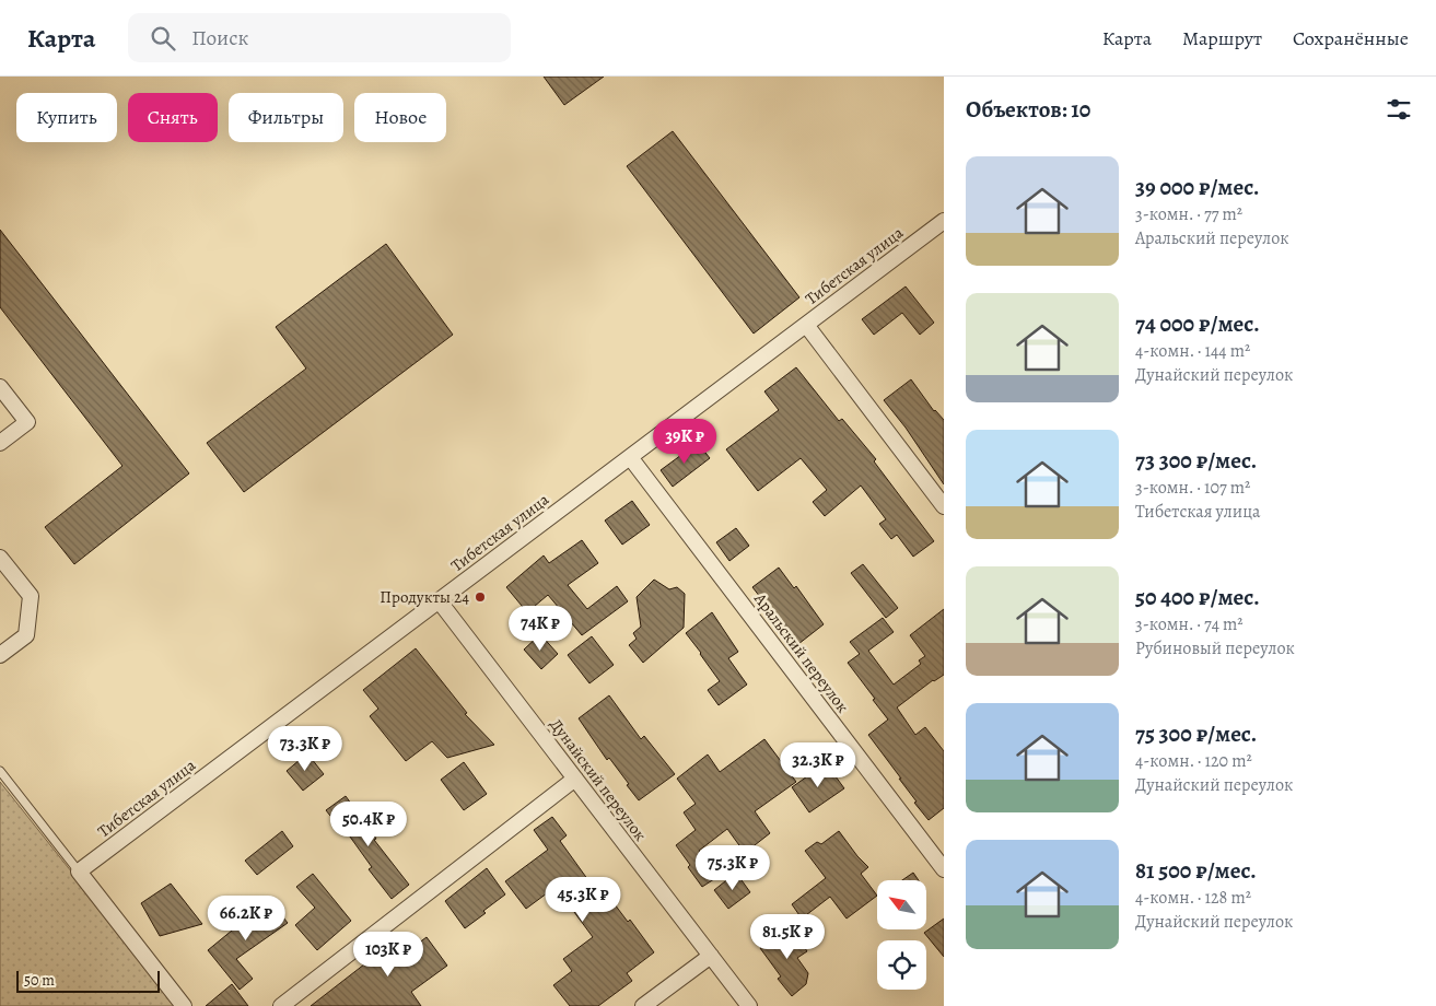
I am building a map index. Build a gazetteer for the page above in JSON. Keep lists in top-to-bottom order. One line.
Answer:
{"streets":{"street":["Тибетская улица","Аральский переулок","Дунайский переулок"]},"crossings":[["Тибетская улица","Аральский переулок"],["Тибетская улица","Дунайский переулок"]],"places":["Продукты 24"],"scale_bar":"50 m","north":"top left","page":{"header":"Карта","search":"Поиск","nav":["Карта","Маршрут","Сохранённые"],"heading":"Объектов: 10","chip":["Купить","Снять","Фильтры","Новое"],"list":[{"name":"39 000 ₽/мес.","note":"3-комн. · 77 m² · Аральский переулок"},{"name":"74 000 ₽/мес.","note":"4-комн. · 144 m² · Дунайский переулок"},{"name":"73 300 ₽/мес.","note":"3-комн. · 107 m² · Тибетская улица"},{"name":"50 400 ₽/мес.","note":"3-комн. · 74 m² · Рубиновый переулок"},{"name":"75 300 ₽/мес.","note":"4-комн. · 120 m² · Дунайский переулок"},{"name":"81 500 ₽/мес.","note":"4-комн. · 128 m² · Дунайский переулок"}],"price":["39K ₽","74K ₽","73.3K ₽","32.3K ₽","50.4K ₽","75.3K ₽","45.3K ₽","66.2K ₽","81.5K ₽","103K ₽"],"scale":"50 m"}}
